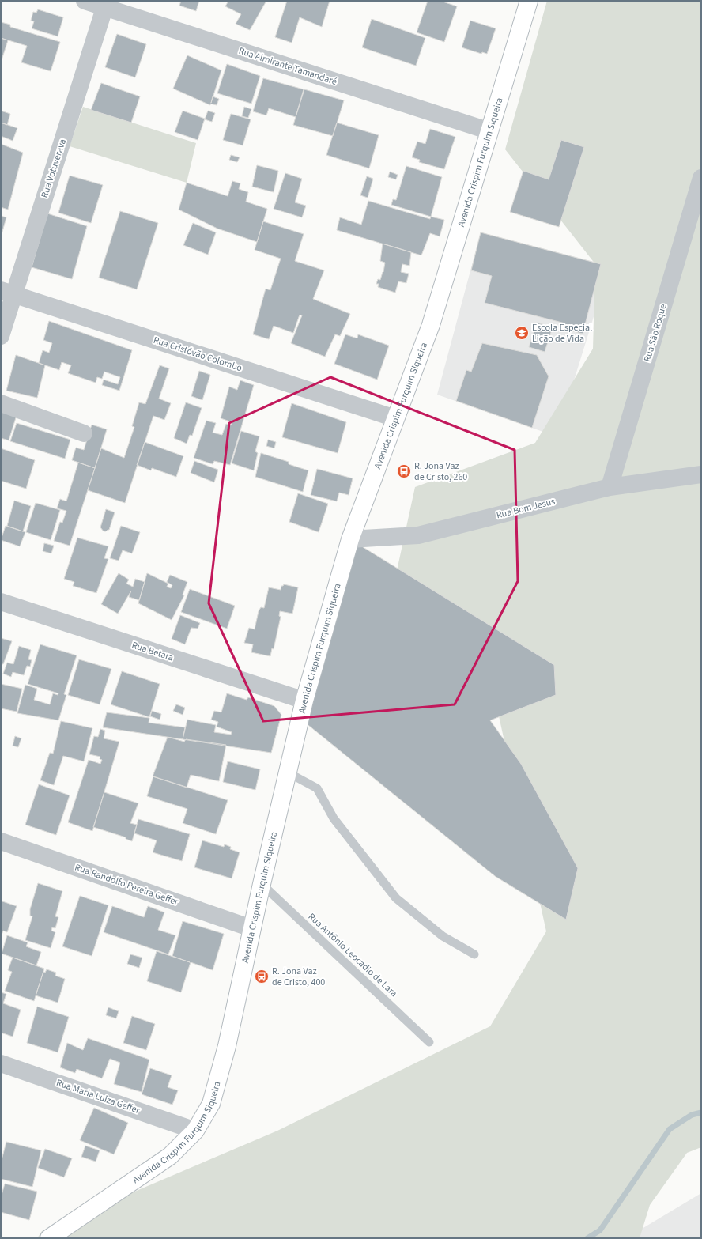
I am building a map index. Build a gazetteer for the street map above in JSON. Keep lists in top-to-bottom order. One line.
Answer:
{"streets":{"main road":["Avenida Crispim Furquim Siqueira"],"street":["Rua Almirante Tamandaré","Rua Votuverava","Rua São Roque","Rua Cristóvão Colombo","Rua Bom Jesus","Rua Betara","Rua Randolfo Pereira Geffer","Rua Maria Luiza Geffer"],"lane":["Rua Antônio Leocadio de Lara"]},"crossings":[["Rua Almirante Tamandaré","Avenida Crispim Furquim Siqueira"],["Rua Almirante Tamandaré","Rua Votuverava"],["Avenida Crispim Furquim Siqueira","Rua Cristóvão Colombo"],["Avenida Crispim Furquim Siqueira","Rua Bom Jesus"],["Avenida Crispim Furquim Siqueira","Rua Betara"],["Avenida Crispim Furquim Siqueira","Rua Randolfo Pereira Geffer"],["Avenida Crispim Furquim Siqueira","Rua Antônio Leocadio de Lara"],["Avenida Crispim Furquim Siqueira","Rua Maria Luiza Geffer"],["Rua Votuverava","Rua Cristóvão Colombo"],["Rua São Roque","Rua Bom Jesus"]],"places":{"school or university":["Escola Especial Lição de Vida"],"bus stop":["R. Jona Vaz de Cristo, 260","R. Jona Vaz de Cristo, 400"]}}
